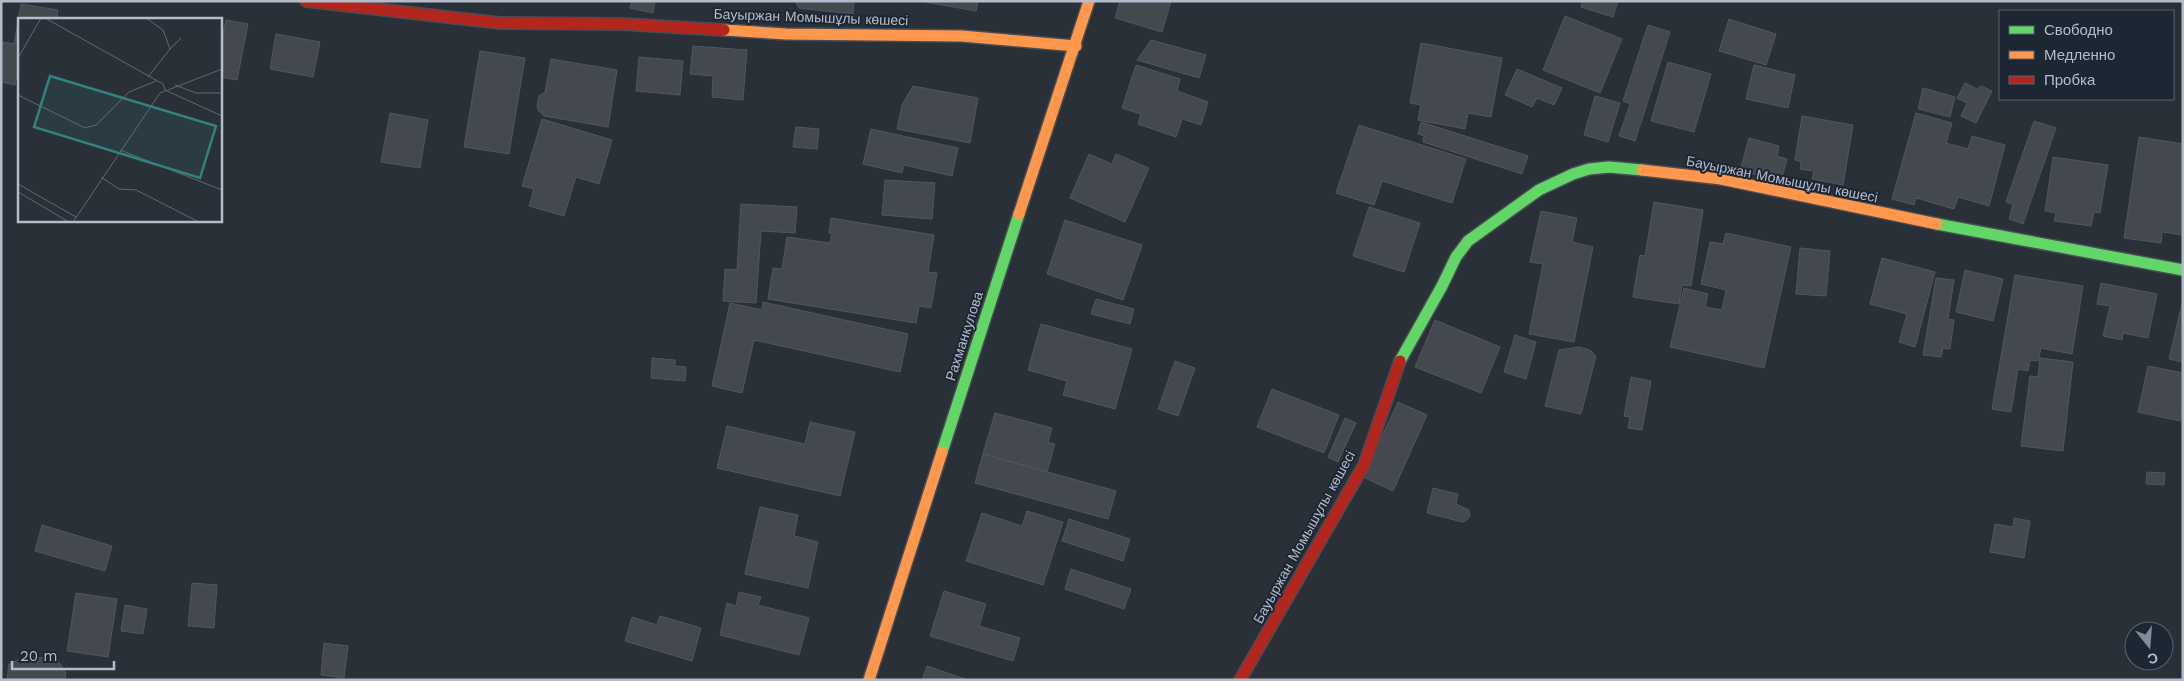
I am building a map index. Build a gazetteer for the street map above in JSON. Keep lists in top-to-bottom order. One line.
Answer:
{"streets":{"street":["Бауыржан Момышұлы көшесі","Рахманкулова"]},"crossings":[["Бауыржан Момышұлы көшесі","Рахманкулова"]],"legend":["Свободно","Медленно","Пробка"],"scale_bar":"20 m","north":"bottom"}
